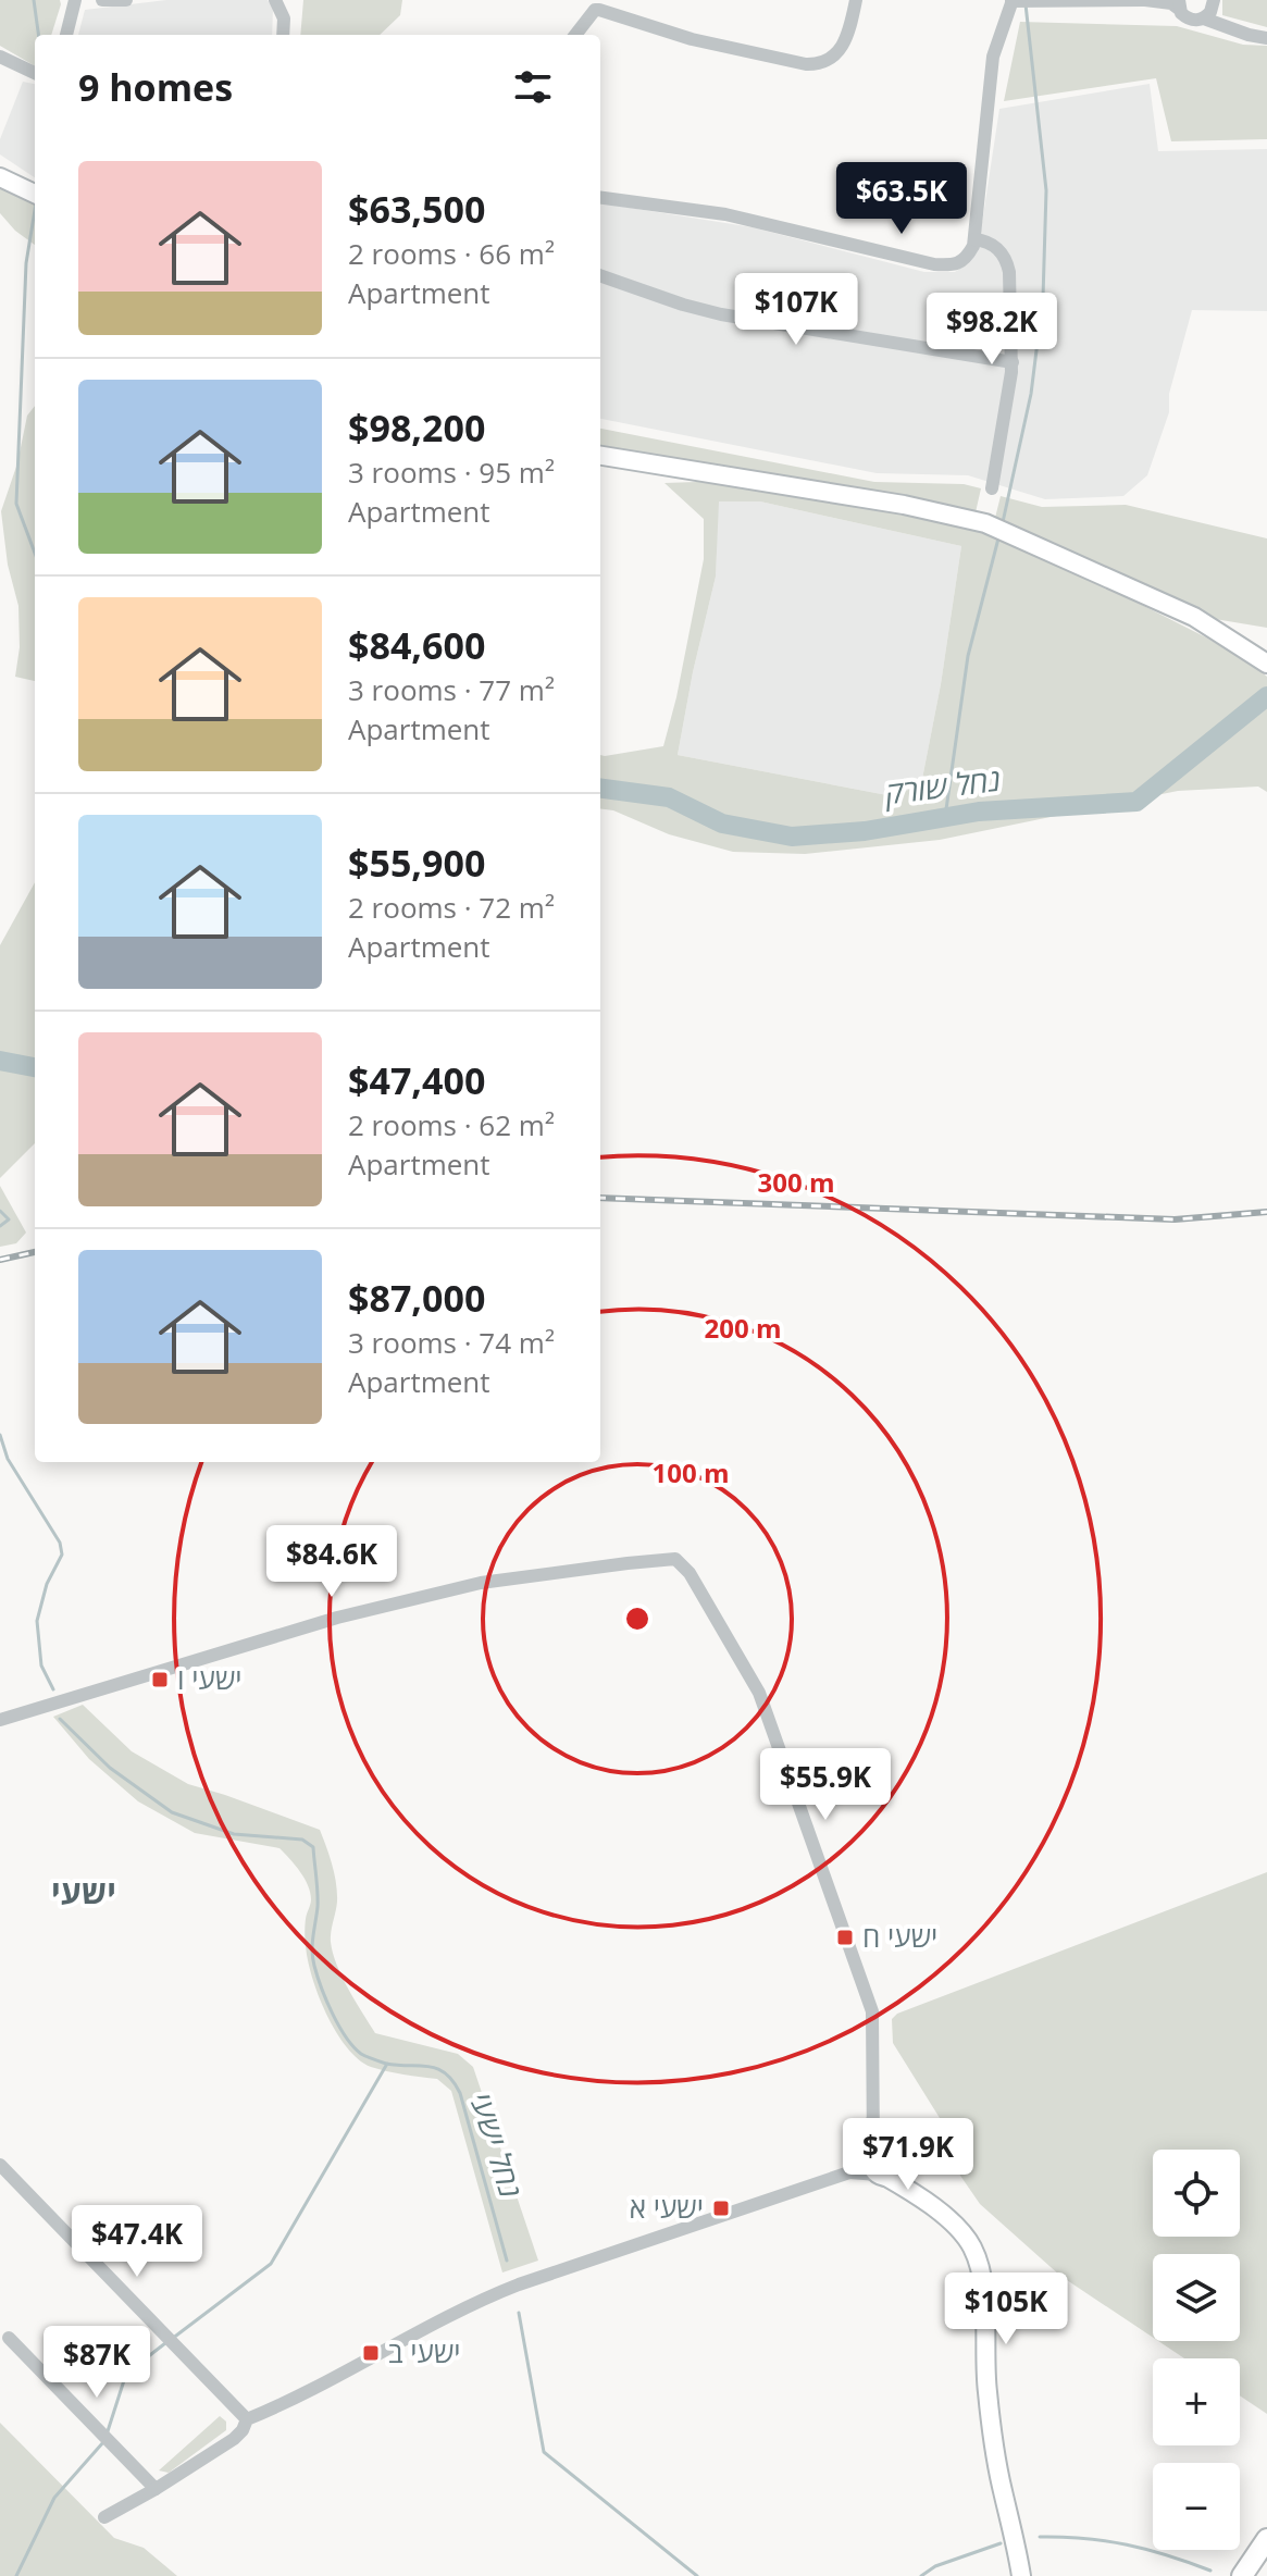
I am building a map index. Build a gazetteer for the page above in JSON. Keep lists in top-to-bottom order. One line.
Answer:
{"districts":["ישעי"],"water":["נחל שורק","נחל ישעי"],"places":{"transit":["ישעי ו","ישעי ח","ישעי א","ישעי ב"]},"page":{"heading":"9 homes","list":[{"name":"$63,500","note":"2 rooms · 66 m² · Apartment"},{"name":"$98,200","note":"3 rooms · 95 m² · Apartment"},{"name":"$84,600","note":"3 rooms · 77 m² · Apartment"},{"name":"$55,900","note":"2 rooms · 72 m² · Apartment"},{"name":"$47,400","note":"2 rooms · 62 m² · Apartment"},{"name":"$87,000","note":"3 rooms · 74 m² · Apartment"}],"price":["$63.5K","$107K","$98.2K","$84.6K","$55.9K","$71.9K","$47.4K","$105K","$87K"],"map_buttons":["+","−"]},"rings":["300 m","200 m","100 m"]}
